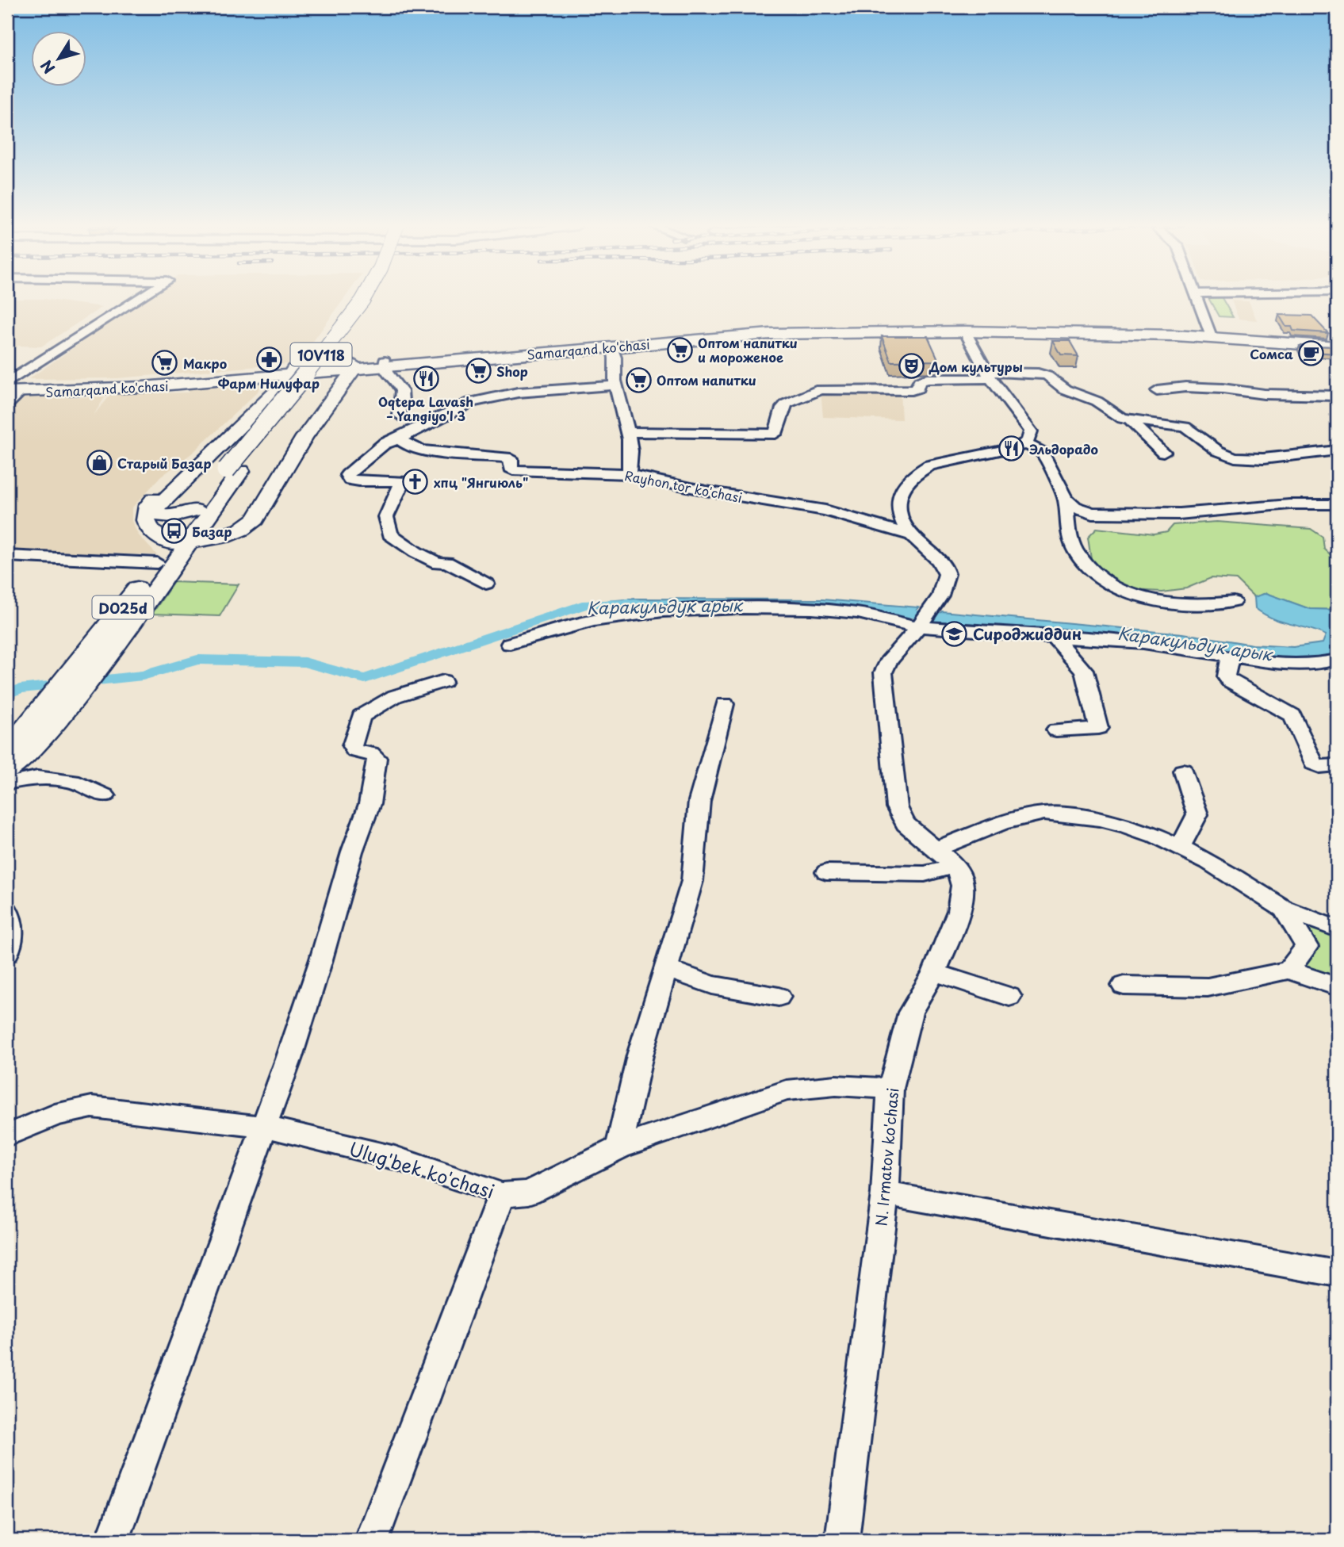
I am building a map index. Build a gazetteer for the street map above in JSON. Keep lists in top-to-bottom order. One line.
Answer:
{"streets":{"main road":["Samarqand ko'chasi","10V118","D025d"],"street":["Rayhon tor ko'chasi","N. Irmatov ko'chasi","Ulug'bek ko'chasi"]},"crossings":[["10V118","D025d"],["N. Irmatov ko'chasi","Ulug'bek ko'chasi"]],"water":["Каракульдук арык"],"places":{"supermarket":["Оптом напитки и мороженое","Макро","Shop","Оптом напитки"],"cafe":["Сомса"],"pharmacy":["Фарм Нилуфар"],"theatre":["Дом культуры"],"restaurant":["Oqtepa Lavash – Yangiyo'l 3","Эльдорадо"],"shop":["Cтарый Базар"],"church":["хпц \"Янгиюль\""],"bus stop":["Базар"],"school or university":["Сироджиддин"]},"north":"bottom left"}
